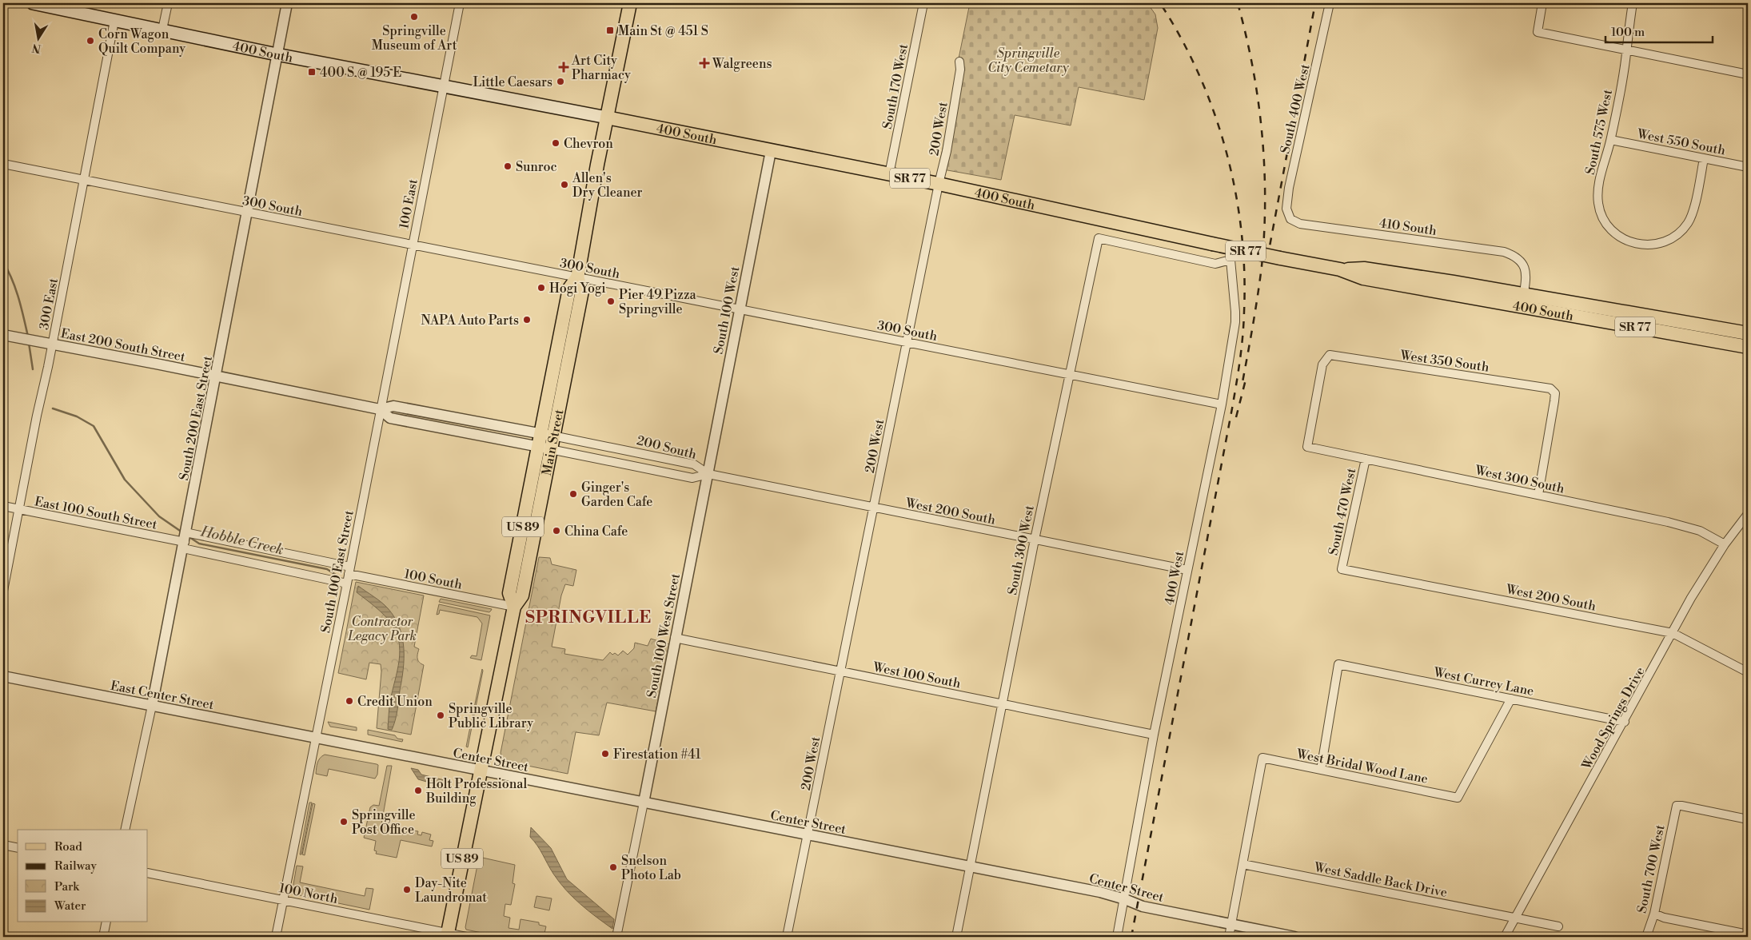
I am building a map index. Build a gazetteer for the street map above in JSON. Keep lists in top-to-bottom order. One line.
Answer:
{"streets":{"main road":["400 South","SR 77","Main Street","US 89"],"street":["South 170 West","South 400 West","200 West","South 575 West","West 550 South","100 East","300 South","410 South","300 East","South 100 West","East 200 South Street","West 350 South","South 200 East Street","200 South","West 300 South","West 200 South","South 470 West","East 100 South Street","South 300 West","South 100 East Street","400 West","100 South","South 100 West Street","West 100 South","West Currey Lane","East Center Street","Wood Springs Drive","Center Street","West Bridal Wood Lane","South 700 West","West Saddle Back Drive","100 North"]},"crossings":[["400 South","South 170 West"],["400 South","200 West"],["400 South","100 East"],["400 South","410 South"],["400 South","300 East"],["400 South","South 100 West"],["400 South","South 200 East Street"],["400 South","Main Street"],["South 400 West","410 South"],["200 West","300 South"],["200 West","West 200 South"],["200 West","West 100 South"],["200 West","Center Street"],["South 575 West","West 550 South"],["100 East","300 South"],["100 East","East 200 South Street"],["100 East","200 South"],["100 East","South 100 East Street"],["300 South","300 East"],["300 South","South 100 West"],["300 South","South 200 East Street"],["300 South","Main Street"],["300 South","South 300 West"],["300 South","400 West"],["300 East","East 200 South Street"],["300 East","East 100 South Street"],["South 100 West","200 South"],["South 100 West","West 200 South"],["South 100 West","South 100 West Street"],["East 200 South Street","South 200 East Street"],["East 200 South Street","200 South"],["East 200 South Street","South 100 East Street"],["West 350 South","West 300 South"],["South 200 East Street","East 100 South Street"],["South 200 East Street","East Center Street"],["Main Street","200 South"],["Main Street","100 South"],["Main Street","Center Street"],["Main Street","100 North"],["200 South","West 200 South"],["200 South","South 100 East Street"],["200 South","South 100 West Street"],["West 300 South","South 470 West"],["West 300 South","Wood Springs Drive"],["West 200 South","South 470 West"],["West 200 South","South 300 West"],["West 200 South","400 West"],["West 200 South","South 100 West Street"],["West 200 South","Wood Springs Drive"],["East 100 South Street","South 100 East Street"],["East 100 South Street","100 South"],["South 300 West","400 West"],["South 300 West","West 100 South"],["South 300 West","Center Street"],["South 100 East Street","100 South"],["South 100 East Street","East Center Street"],["South 100 East Street","Center Street"],["South 100 East Street","100 North"],["400 West","West 100 South"],["400 West","Center Street"],["South 100 West Street","West 100 South"],["South 100 West Street","Center Street"],["West Currey Lane","Wood Springs Drive"],["West Currey Lane","West Bridal Wood Lane"],["East Center Street","Center Street"],["Wood Springs Drive","West Saddle Back Drive"],["West Bridal Wood Lane","West Saddle Back Drive"]],"districts":["SPRINGVILLE"],"water":["Hobble Creek"],"parks":["Springville City Cemetary","Contractor Legacy Park"],"places":{"other":["Springville Museum of Art","Corn Wagon Quilt Company","Little Caesars","Chevron","Sunroc","Allen's Dry Cleaner","Hogi Yogi","Pier 49 Pizza Springville","NAPA Auto Parts","Ginger's Garden Cafe","China Cafe","Credit Union","Springville Public Library","Firestation #41","Holt Professional Building","Springville Post Office","Snelson Photo Lab","Day-Nite Laundromat"],"transit":["Main St @ 451 S","400 S @ 195 E"],"health":["Walgreens","Art City Pharmacy"]},"legend":["Road","Railway","Park","Water"],"scale_bar":"100 m","north":"bottom"}
